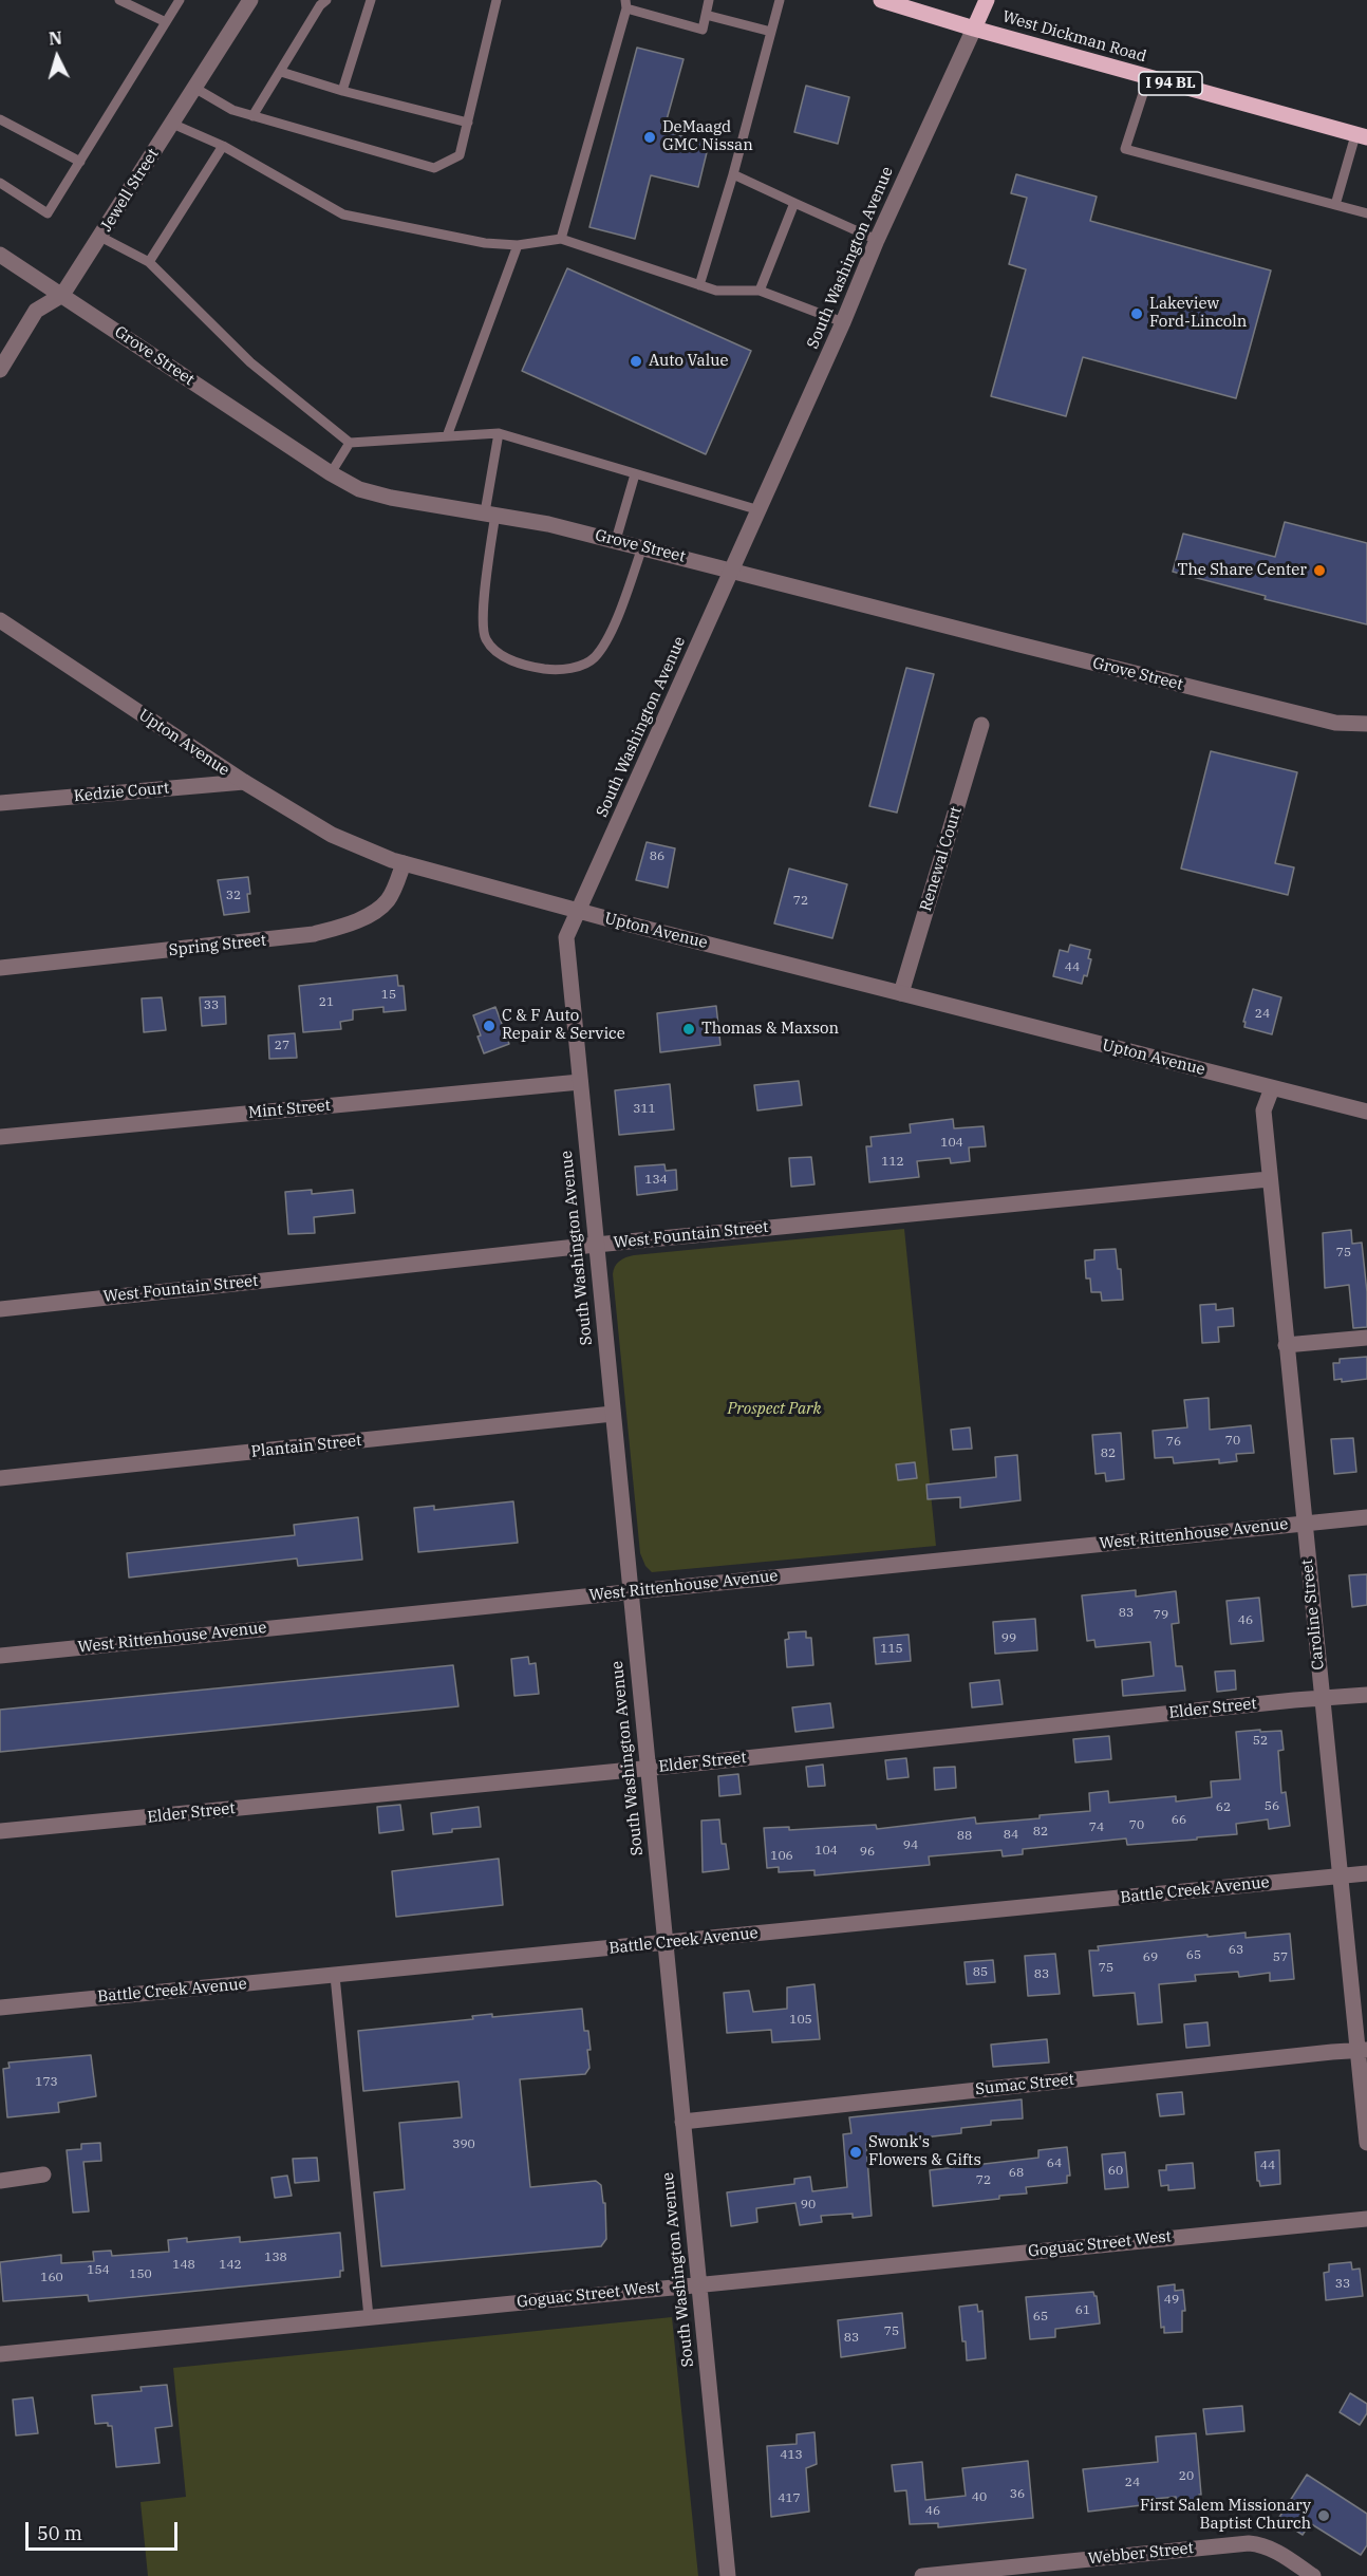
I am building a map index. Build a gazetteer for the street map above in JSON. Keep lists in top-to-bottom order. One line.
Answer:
{"streets":{"main road":["West Dickman Road","I 94 BL","South Washington Avenue"],"street":["Jewell Street","Grove Street","Upton Avenue","Kedzie Court","Renewal Court","Spring Street","Mint Street","West Fountain Street","Plantain Street","West Rittenhouse Avenue","Caroline Street","Elder Street","Battle Creek Avenue","Sumac Street","Goguac Street West","Webber Street"]},"crossings":[["West Dickman Road","South Washington Avenue"],["Jewell Street","Grove Street"],["South Washington Avenue","Grove Street"],["South Washington Avenue","Upton Avenue"],["South Washington Avenue","Mint Street"],["South Washington Avenue","West Fountain Street"],["South Washington Avenue","Plantain Street"],["South Washington Avenue","West Rittenhouse Avenue"],["South Washington Avenue","Elder Street"],["South Washington Avenue","Battle Creek Avenue"],["South Washington Avenue","Sumac Street"],["South Washington Avenue","Goguac Street West"],["Upton Avenue","Kedzie Court"],["Upton Avenue","Renewal Court"],["Upton Avenue","Spring Street"],["Upton Avenue","Caroline Street"],["West Fountain Street","Caroline Street"],["West Rittenhouse Avenue","Caroline Street"],["Caroline Street","Elder Street"],["Caroline Street","Battle Creek Avenue"],["Caroline Street","Sumac Street"]],"parks":["Prospect Park"],"places":["DeMaagd GMC Nissan","Lakeview Ford-Lincoln","Auto Value","The Share Center","C & F Auto Repair & Service","Thomas & Maxson","Swonk's Flowers & Gifts","First Salem Missionary Baptist Church"],"house_numbers":["86","32","72","44","15","21","33","24","27","311","104","112","134","75","70","76","82","83","79","46","99","115","52","56","62","66","70","74","82","84","88","94","104","96","106","63","65","69","57","75","85","83","105","173","390","64","44","60","68","72","90","138","148","142","154","150","160","33","49","61","65","75","83","413","20","24","36","40","417","46"],"scale_bar":"50 m","north":"top"}
